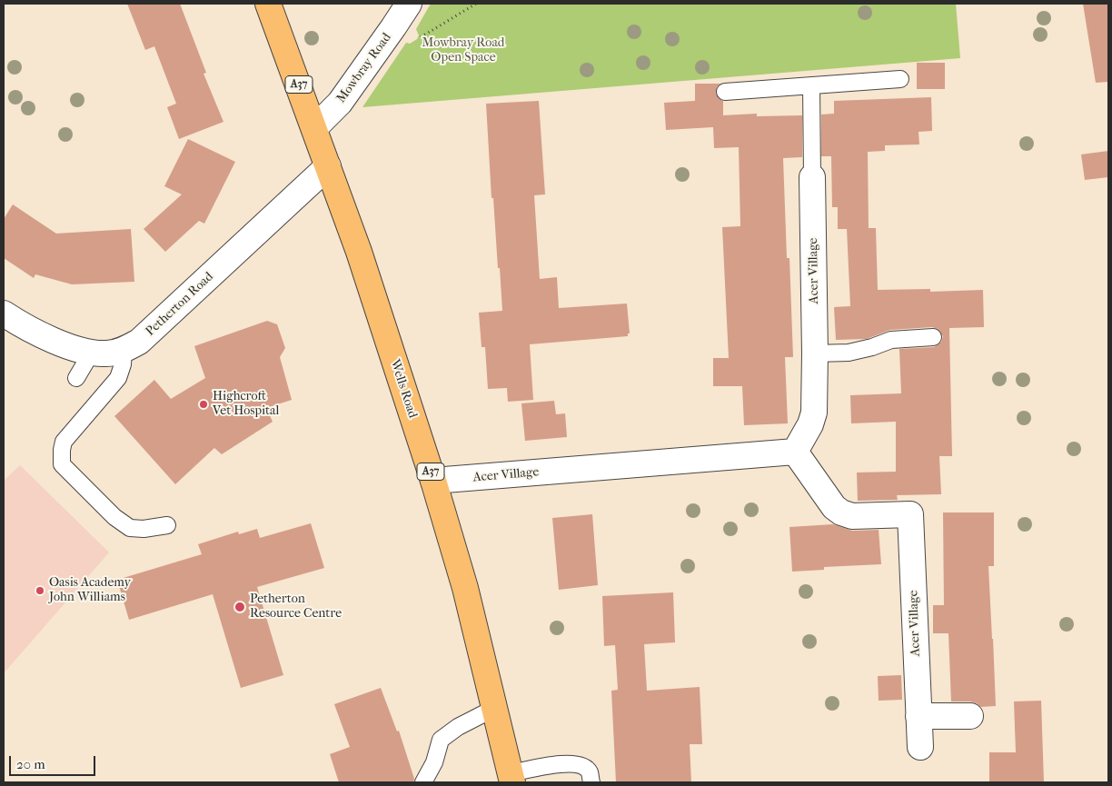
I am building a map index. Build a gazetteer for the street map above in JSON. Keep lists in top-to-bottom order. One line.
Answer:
{"streets":{"highway":["A37","Wells Road"],"street":["Mowbray Road","Acer Village","Petherton Road"]},"crossings":[["Mowbray Road","Wells Road"],["Acer Village","Wells Road"],["Petherton Road","Wells Road"]],"parks":["Mowbray Road Open Space"],"places":["Highcroft Vet Hospital","Oasis Academy John Williams","Petherton Resource Centre"],"scale_bar":"20 m"}
